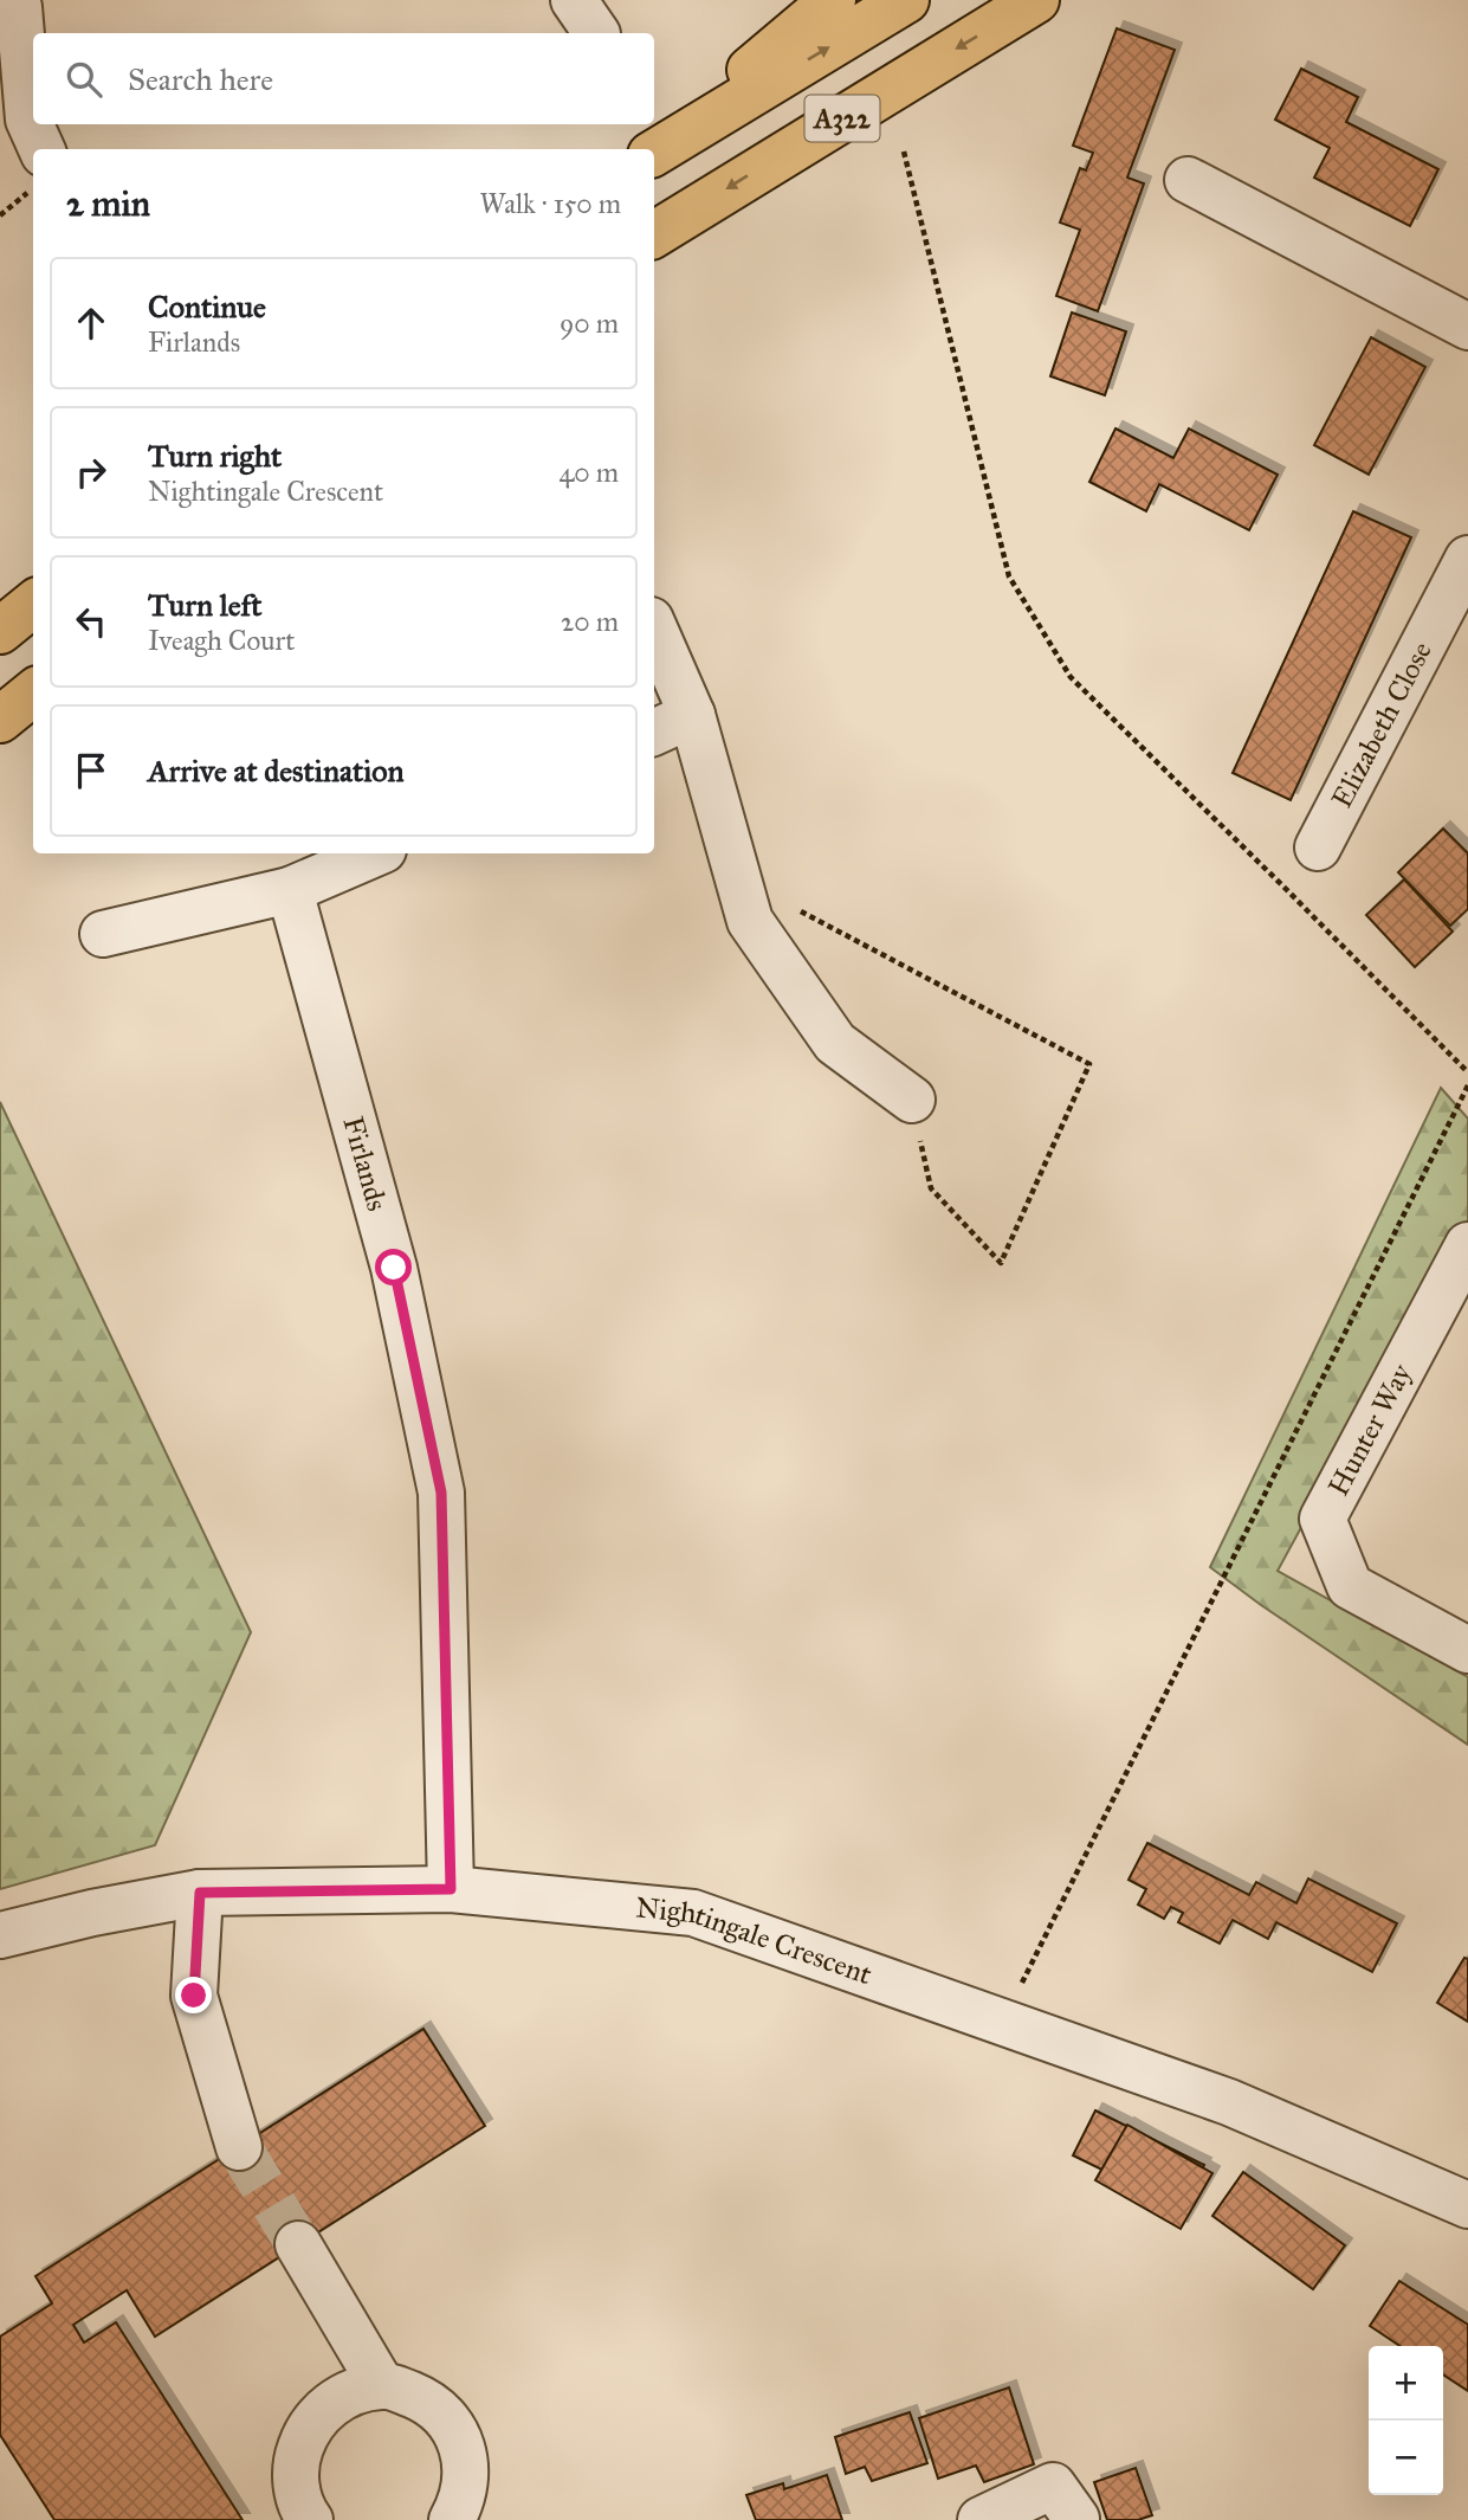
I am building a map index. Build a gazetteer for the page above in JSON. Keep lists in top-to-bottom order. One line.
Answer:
{"streets":{"highway":["A322"],"street":["Elizabeth Close","Firlands","Hunter Way","Nightingale Crescent"]},"crossings":[["Firlands","Nightingale Crescent"]],"page":{"search":"Search here","heading":["2 min","Walk · 150 m"],"list":[["Continue","Firlands","90 m"],["Turn right","Nightingale Crescent","40 m"],["Turn left","Iveagh Court","20 m"],"Arrive at destination"],"map_buttons":["+","−"]}}
